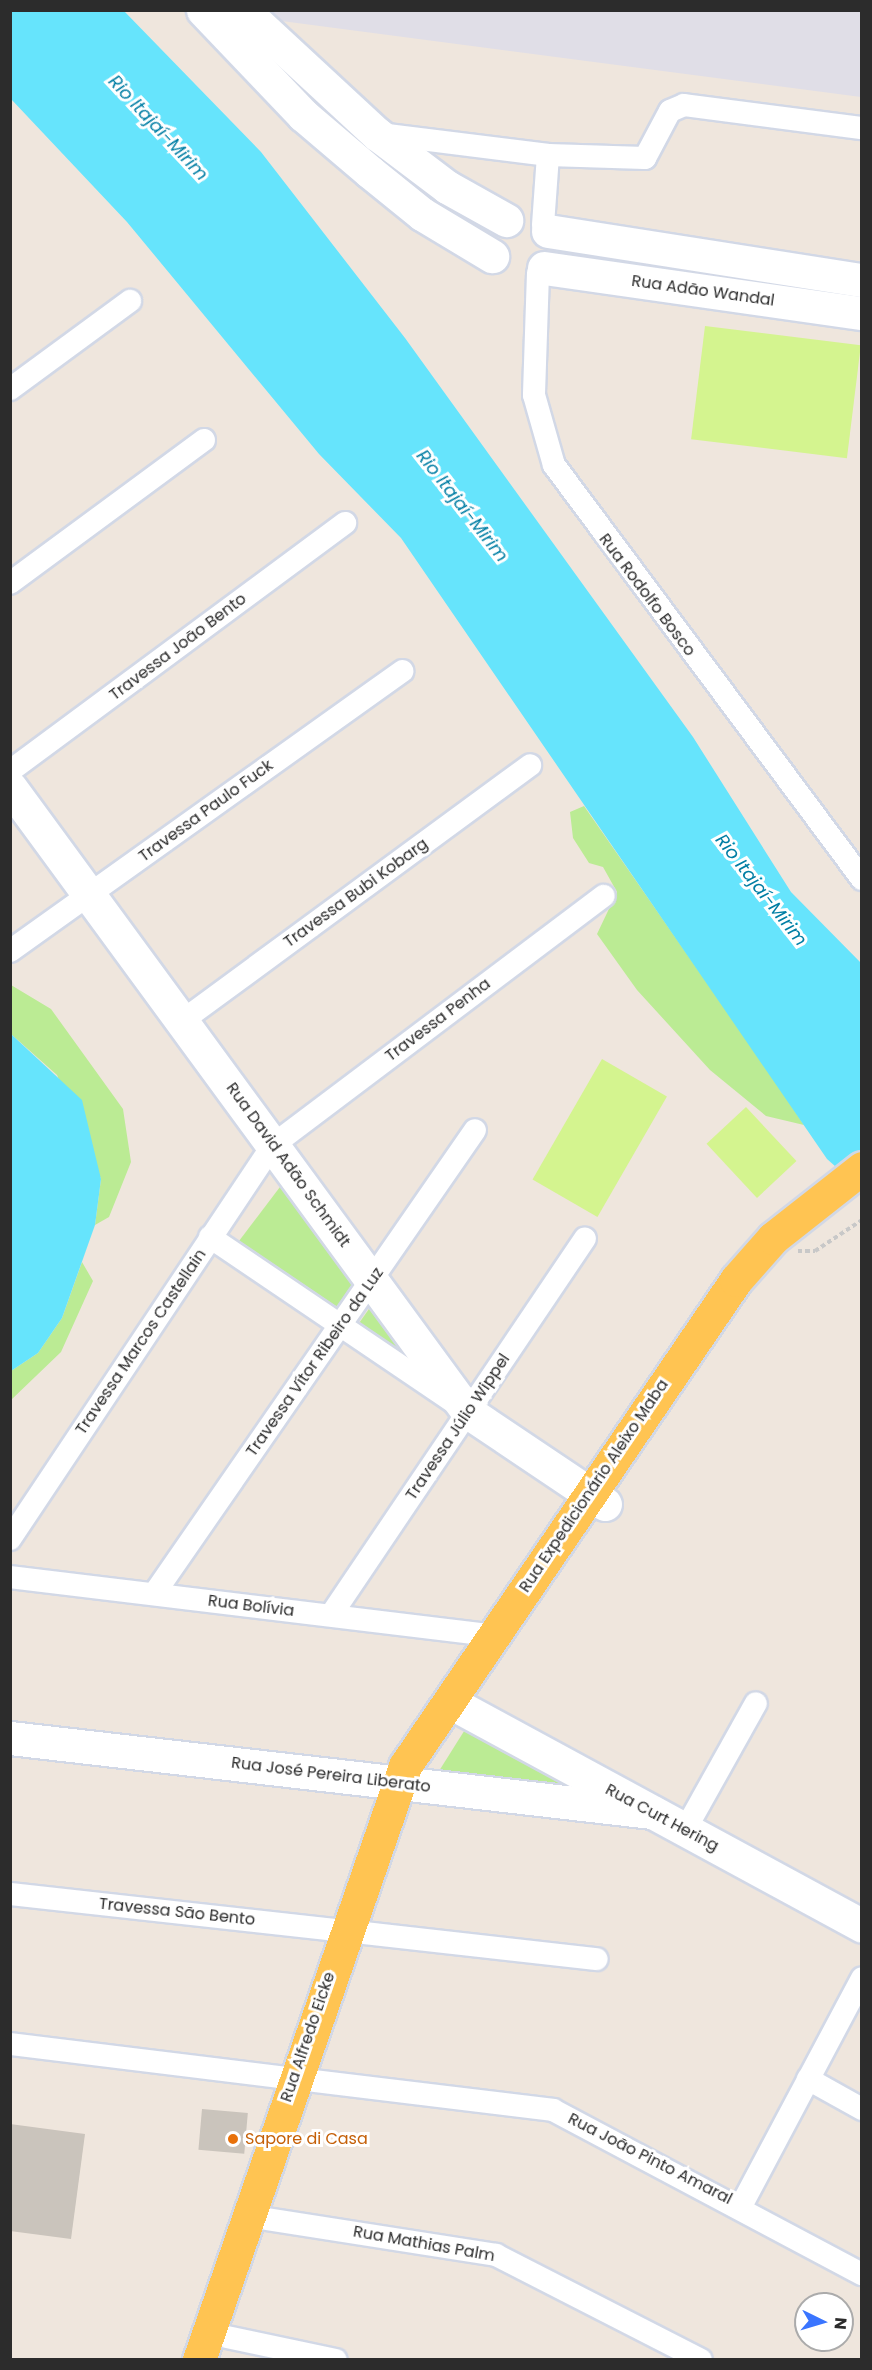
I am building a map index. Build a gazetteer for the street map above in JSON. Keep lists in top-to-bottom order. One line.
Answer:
{"streets":{"main road":["Rua Adão Wandal","Rua David Adão Schmidt","Rua Expedicionário Aleixo Maba","Rua José Pereira Liberato","Rua Curt Hering","Rua Alfredo Eicke"],"street":["Rua Rodolfo Bosco","Travessa João Bento","Travessa Paulo Fuck","Travessa Bubi Kobarg","Travessa Penha","Travessa Marcos Castellain","Travessa Vítor Ribeiro da Luz","Travessa Júlio Wippel","Rua Bolívia","Travessa São Bento","Rua João Pinto Amaral","Rua Mathias Palm"]},"crossings":[["Rua Adão Wandal","Rua Rodolfo Bosco"],["Travessa Paulo Fuck","Rua David Adão Schmidt"],["Travessa Bubi Kobarg","Rua David Adão Schmidt"],["Travessa Penha","Rua David Adão Schmidt"],["Travessa Penha","Travessa Marcos Castellain"],["Rua David Adão Schmidt","Travessa Marcos Castellain"],["Rua David Adão Schmidt","Travessa Vítor Ribeiro da Luz"],["Rua David Adão Schmidt","Travessa Júlio Wippel"],["Rua David Adão Schmidt","Rua Expedicionário Aleixo Maba"],["Travessa Vítor Ribeiro da Luz","Rua Bolívia"],["Travessa Júlio Wippel","Rua Bolívia"],["Rua Expedicionário Aleixo Maba","Rua Bolívia"],["Rua Expedicionário Aleixo Maba","Rua José Pereira Liberato"],["Rua Expedicionário Aleixo Maba","Rua Curt Hering"],["Rua Expedicionário Aleixo Maba","Rua Alfredo Eicke"],["Rua José Pereira Liberato","Rua Curt Hering"],["Rua José Pereira Liberato","Rua Alfredo Eicke"],["Travessa São Bento","Rua Alfredo Eicke"],["Rua Alfredo Eicke","Rua João Pinto Amaral"],["Rua Alfredo Eicke","Rua Mathias Palm"]],"water":["Rio Itajaí-Mirim"],"places":["Sapore di Casa"],"north":"right"}
